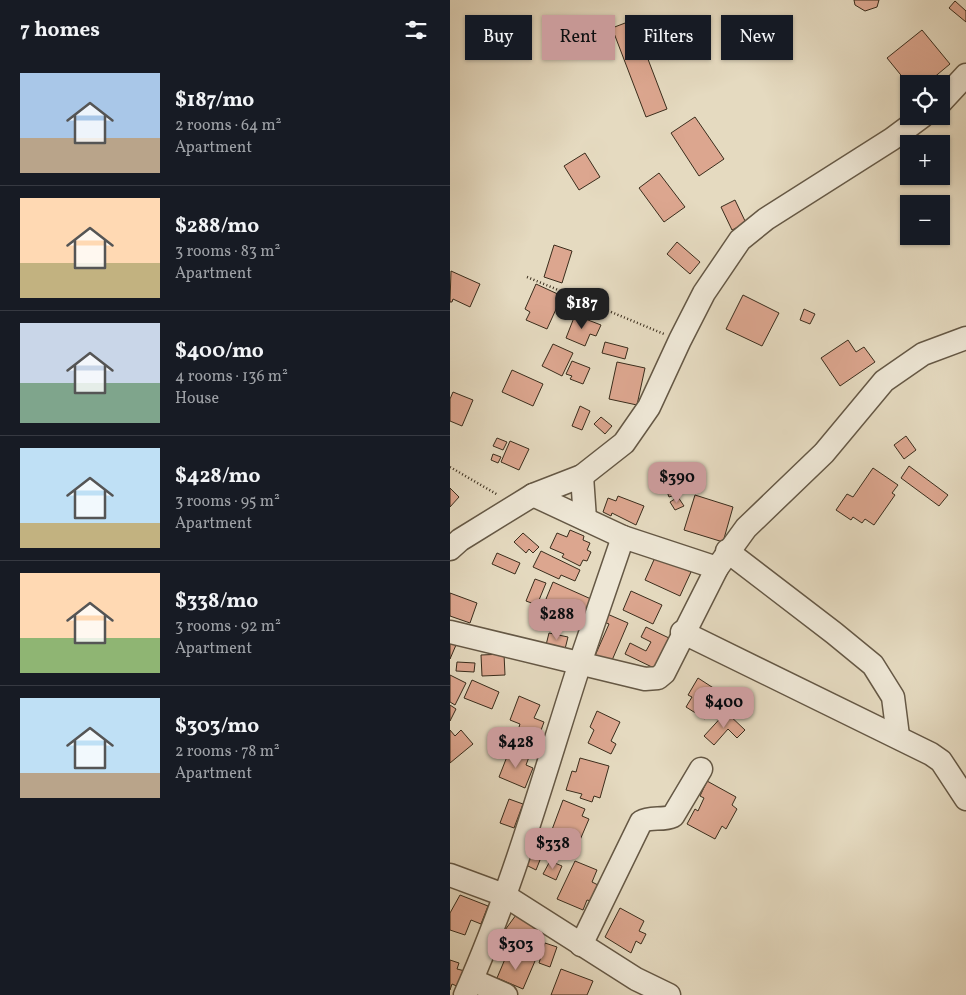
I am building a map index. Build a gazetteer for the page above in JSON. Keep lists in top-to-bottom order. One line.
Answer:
{"page":{"heading":"7 homes","chip":["Buy","Rent","Filters","New"],"list":[{"name":"$187/mo","note":"2 rooms · 64 m² · Apartment"},{"name":"$288/mo","note":"3 rooms · 83 m² · Apartment"},{"name":"$400/mo","note":"4 rooms · 136 m² · House"},{"name":"$428/mo","note":"3 rooms · 95 m² · Apartment"},{"name":"$338/mo","note":"3 rooms · 92 m² · Apartment"},{"name":"$303/mo","note":"2 rooms · 78 m² · Apartment"}],"map_buttons":["+","−"],"price":["$187","$390","$288","$400","$428","$338","$303"]}}
